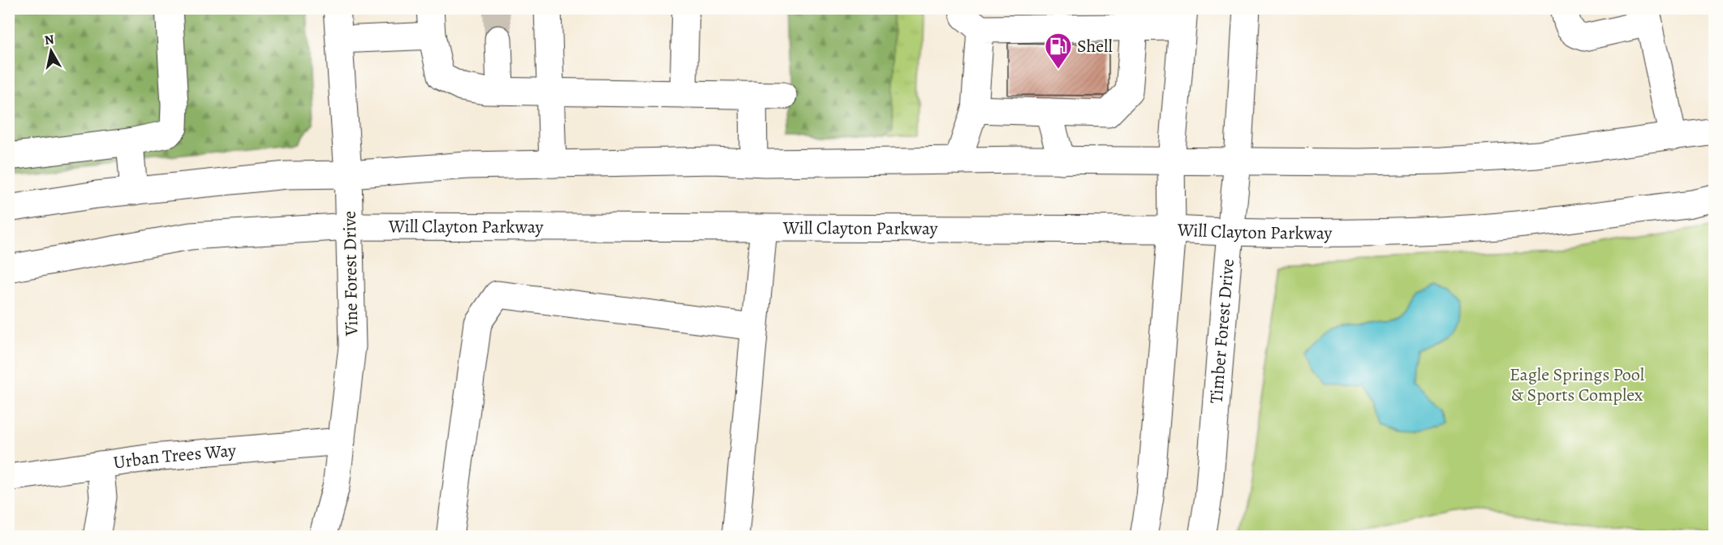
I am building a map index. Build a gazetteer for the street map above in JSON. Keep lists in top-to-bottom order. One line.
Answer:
{"streets":{"main road":["Will Clayton Parkway","Vine Forest Drive","Timber Forest Drive","Urban Trees Way"]},"crossings":[["Will Clayton Parkway","Vine Forest Drive"],["Will Clayton Parkway","Timber Forest Drive"],["Vine Forest Drive","Urban Trees Way"]],"parks":["Eagle Springs Pool & Sports Complex"],"places":{"fuel station":["Shell"]},"north":"top"}
